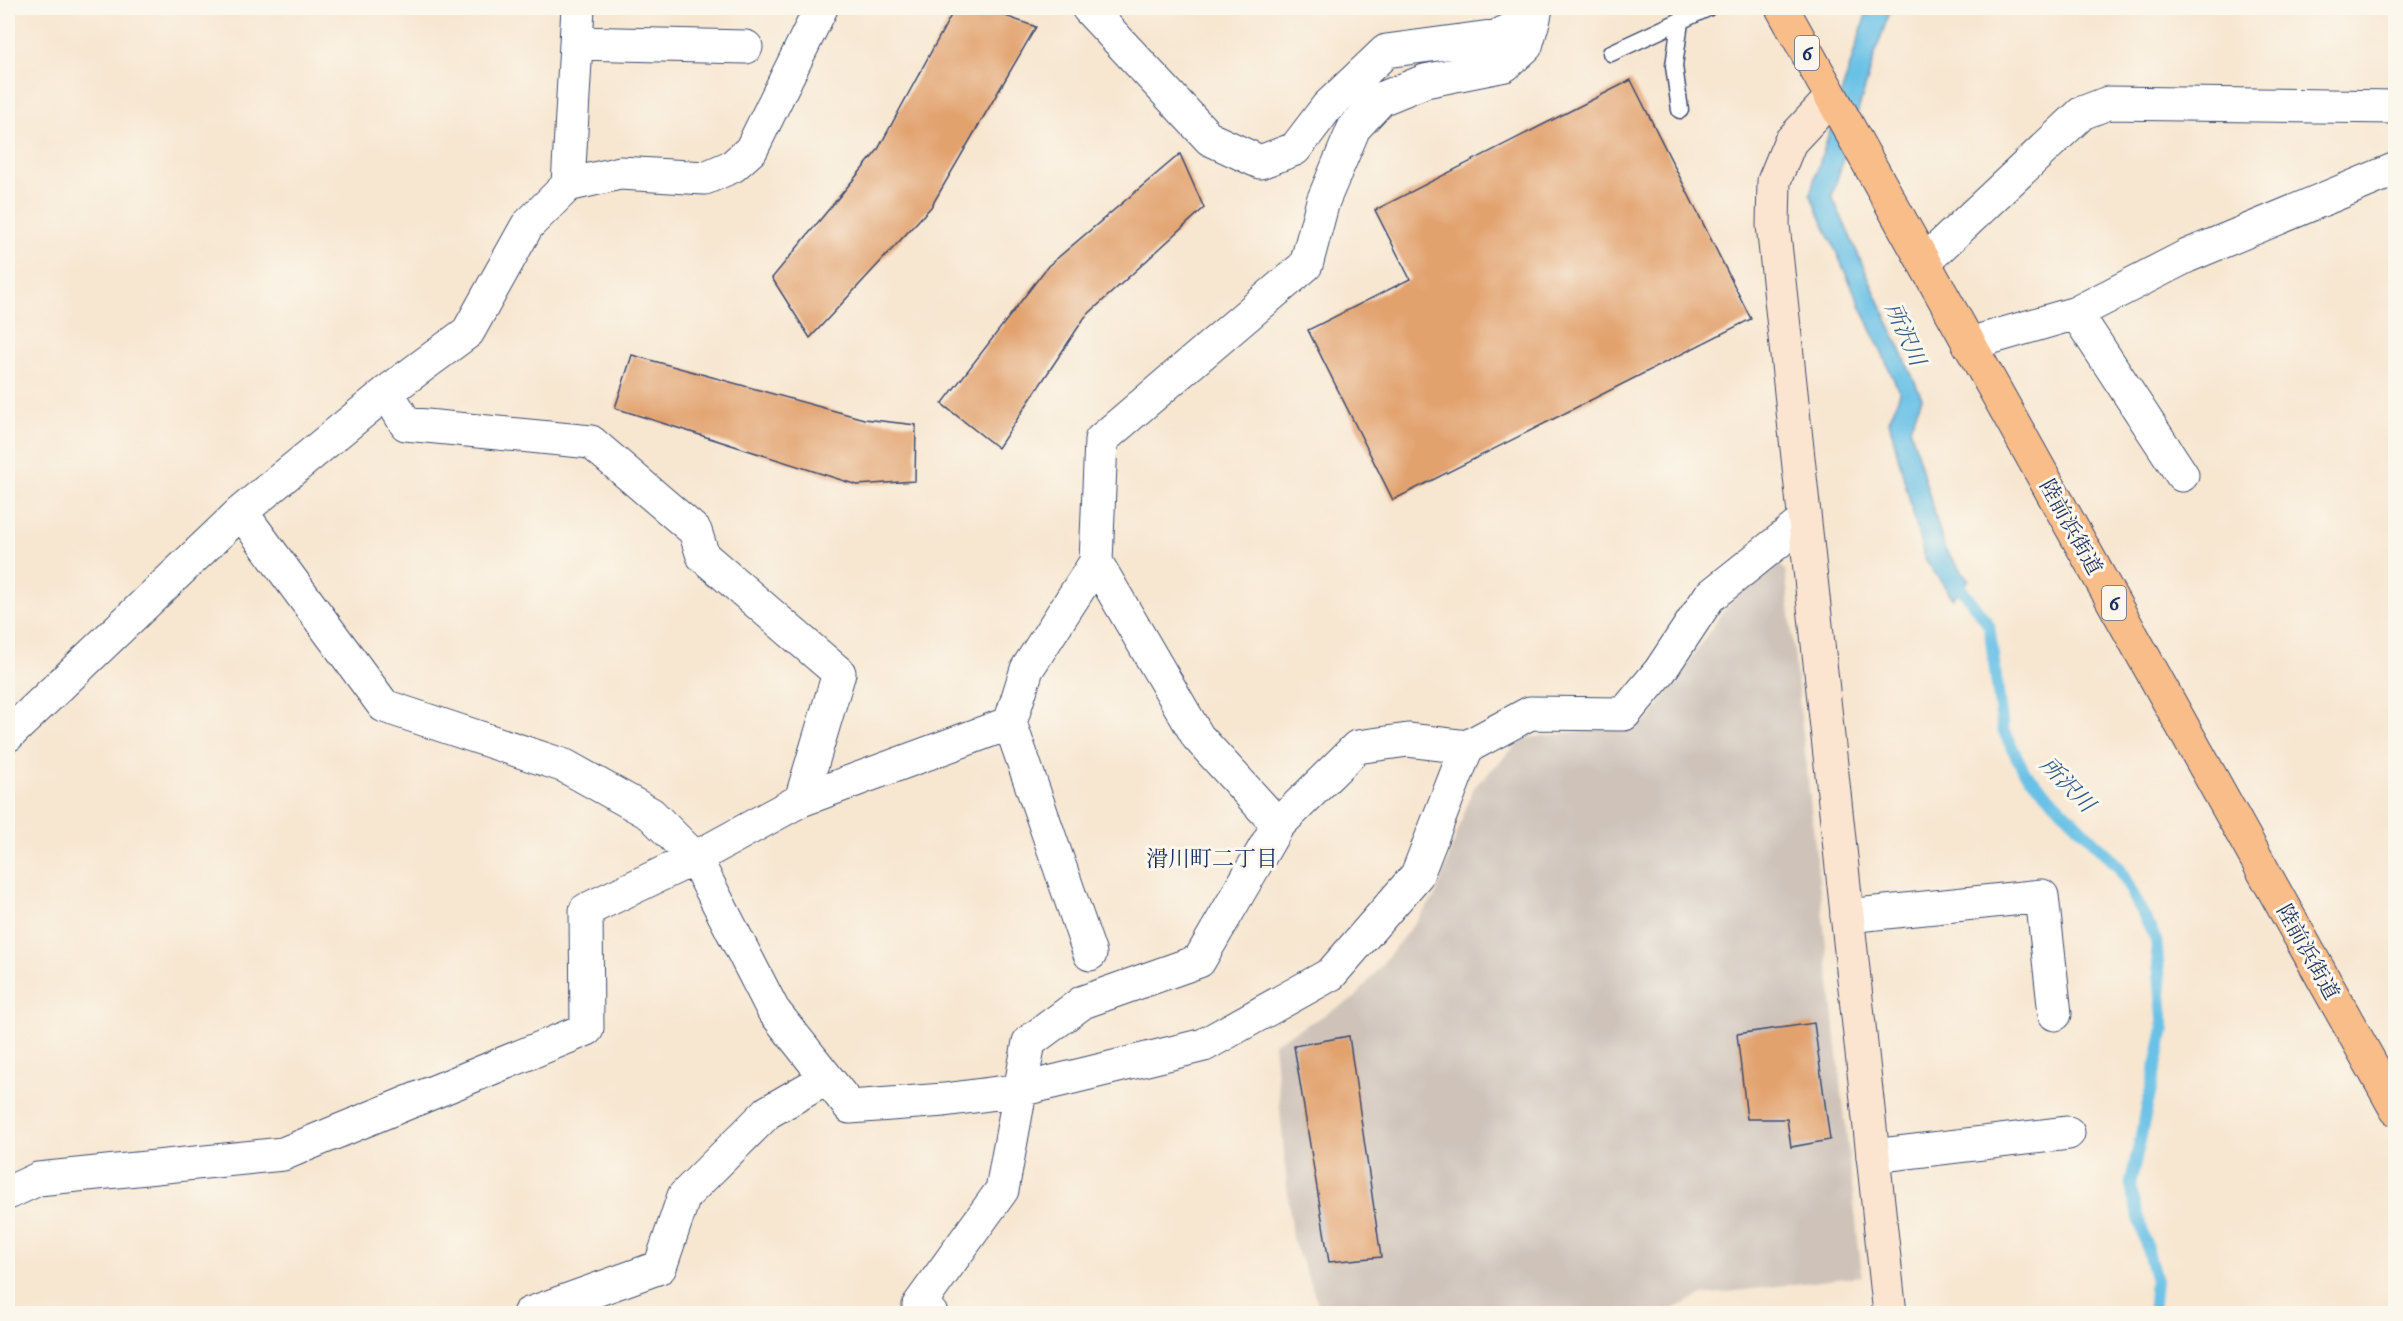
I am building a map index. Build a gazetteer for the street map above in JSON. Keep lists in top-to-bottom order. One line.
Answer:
{"streets":{"highway":["6","陸前浜街道"]},"districts":["滑川町二丁目"],"water":["所沢川"]}
